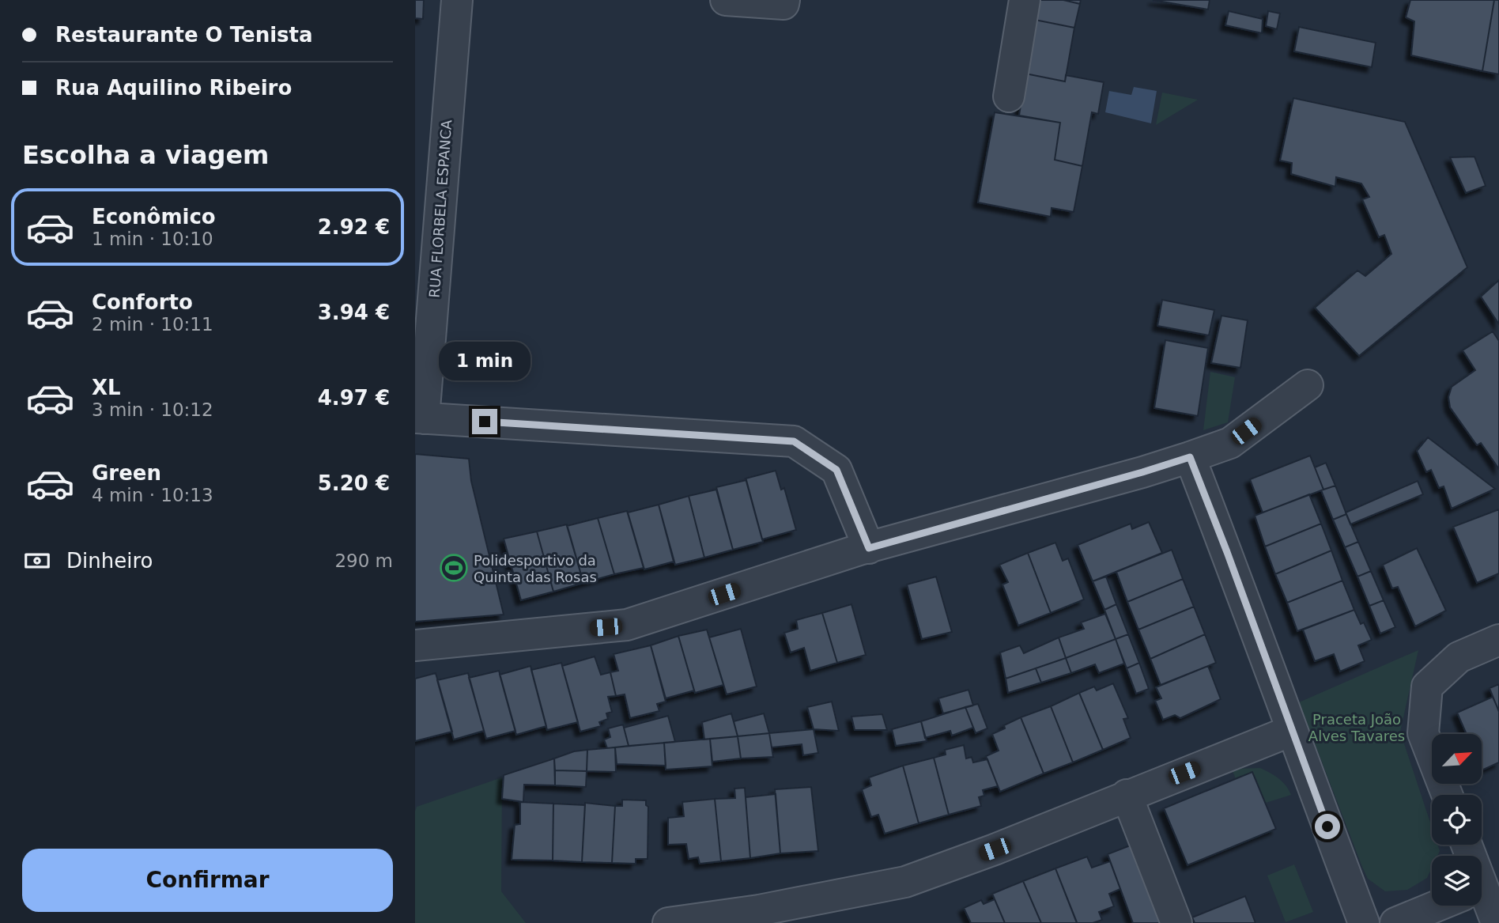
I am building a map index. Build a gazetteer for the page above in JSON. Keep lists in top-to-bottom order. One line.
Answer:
{"streets":{"street":["RUA FLORBELA ESPANCA"]},"parks":["Praceta João Alves Tavares"],"places":{"sports":["Polidesportivo da Quinta das Rosas"]},"north":"top right","page":{"banner":["Restaurante O Tenista","Rua Aquilino Ribeiro"],"heading":"Escolha a viagem","list":[{"name":"Econômico","note":"1 min · 10:10","value":"2.92 €"},{"name":"Conforto","note":"2 min · 10:11","value":"3.94 €"},{"name":"XL","note":"3 min · 10:12","value":"4.97 €"},{"name":"Green","note":"4 min · 10:13","value":"5.20 €"}],"bubble":"1 min","pay":["Dinheiro","290 m"],"buttons":"Confirmar"}}
